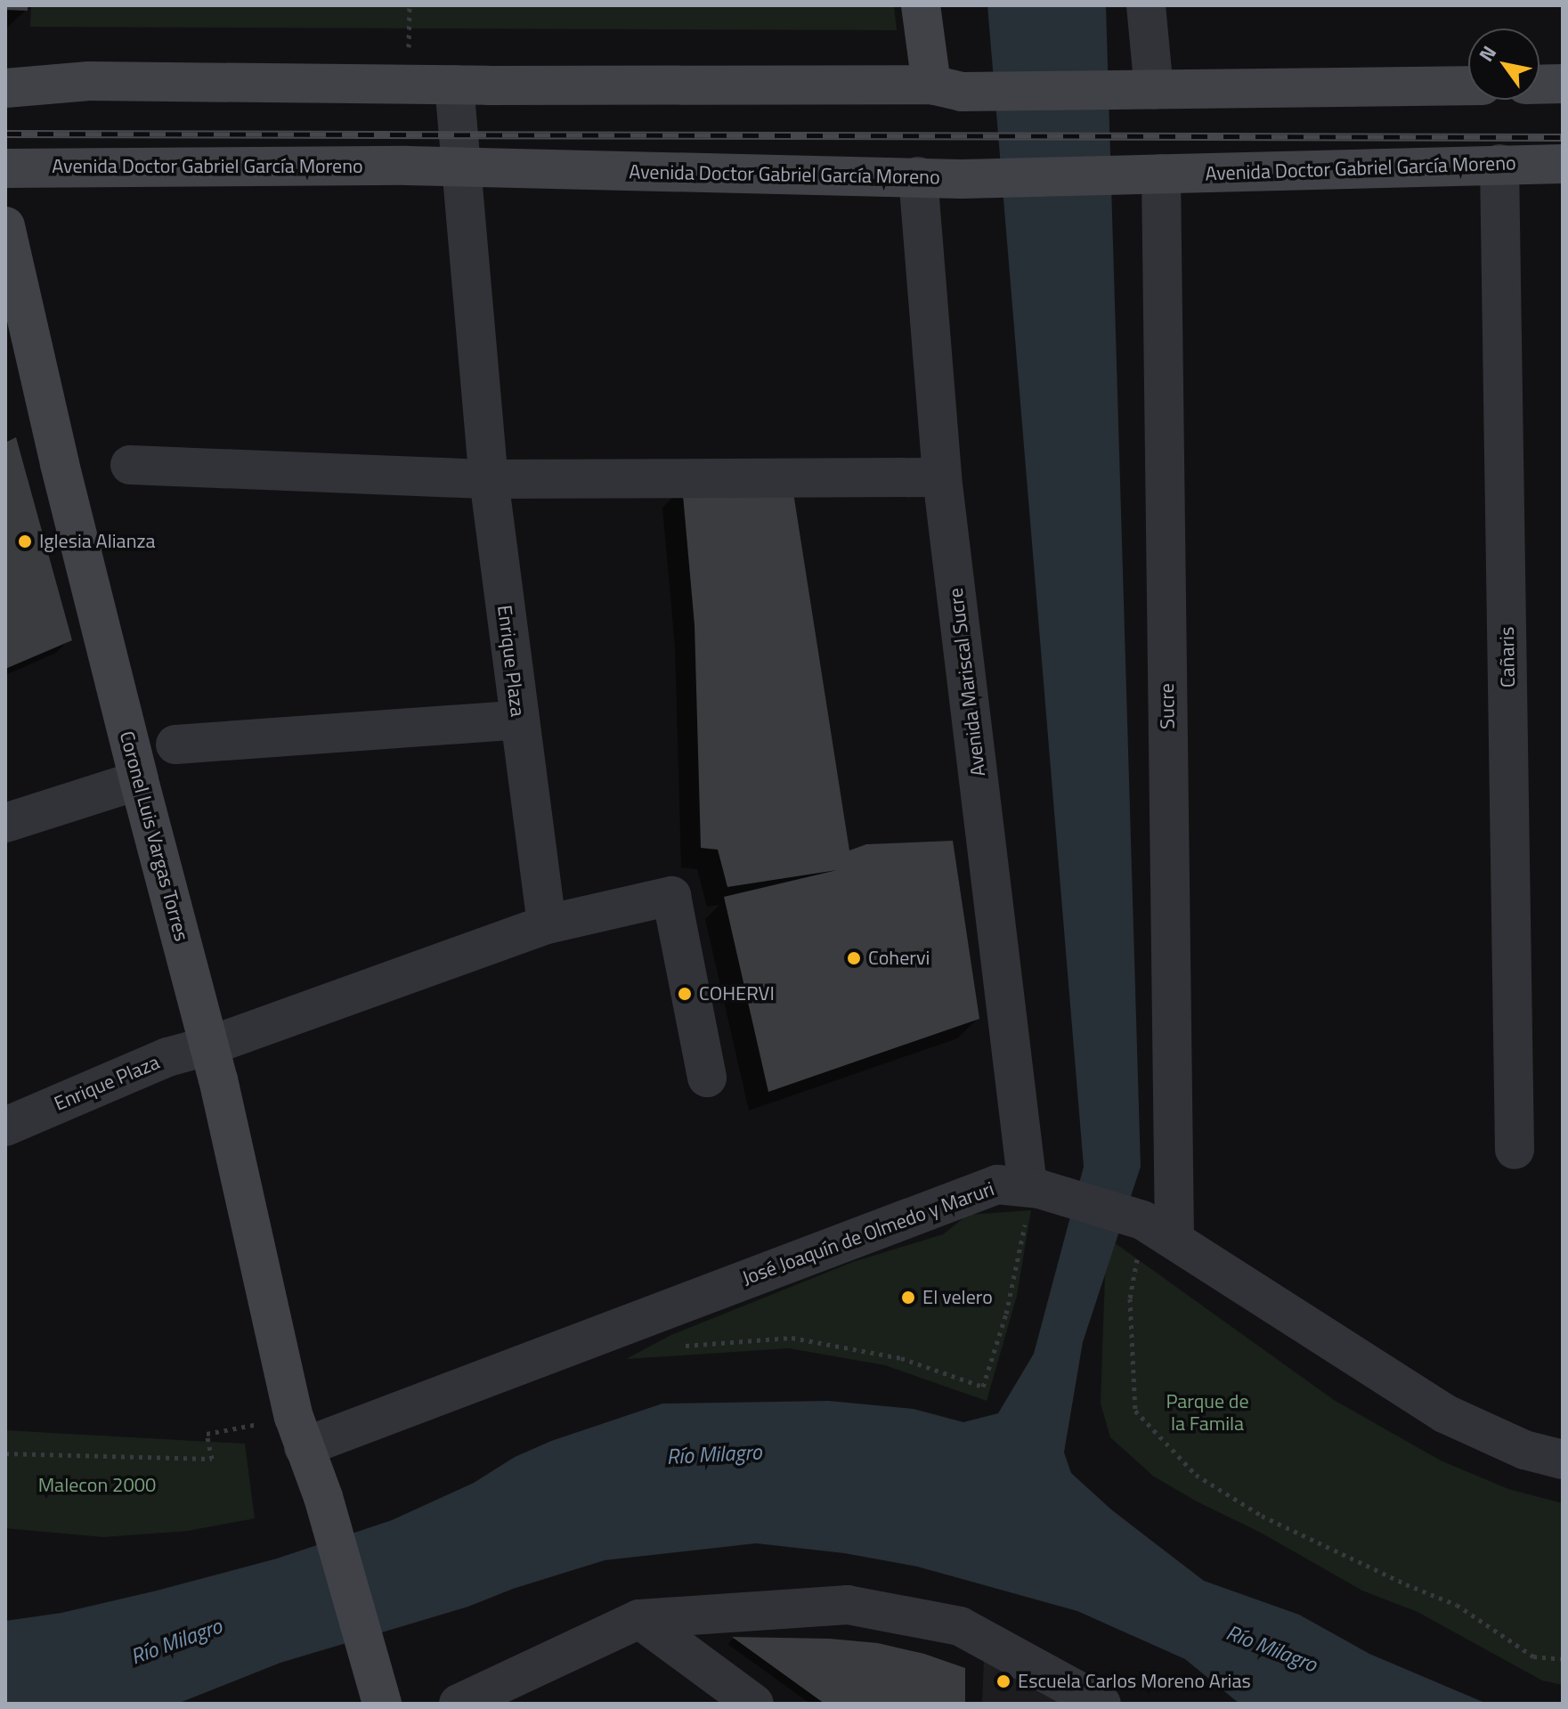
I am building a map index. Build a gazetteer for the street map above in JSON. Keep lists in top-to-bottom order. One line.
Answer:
{"streets":{"main road":["Avenida Doctor Gabriel García Moreno","Coronel Luis Vargas Torres"],"street":["Cañaris","Enrique Plaza","Avenida Mariscal Sucre","Sucre","José Joaquín de Olmedo y Maruri"]},"crossings":[["Avenida Doctor Gabriel García Moreno","Cañaris"],["Avenida Doctor Gabriel García Moreno","Enrique Plaza"],["Avenida Doctor Gabriel García Moreno","Avenida Mariscal Sucre"],["Avenida Doctor Gabriel García Moreno","Sucre"],["Enrique Plaza","Coronel Luis Vargas Torres"],["Avenida Mariscal Sucre","José Joaquín de Olmedo y Maruri"],["Sucre","José Joaquín de Olmedo y Maruri"],["Coronel Luis Vargas Torres","José Joaquín de Olmedo y Maruri"]],"water":["Río Milagro"],"parks":["Parque de la Famila","Malecon 2000"],"places":["Iglesia Alianza","Cohervi","COHERVI","El velero","Escuela Carlos Moreno Arias"],"north":"top left"}
